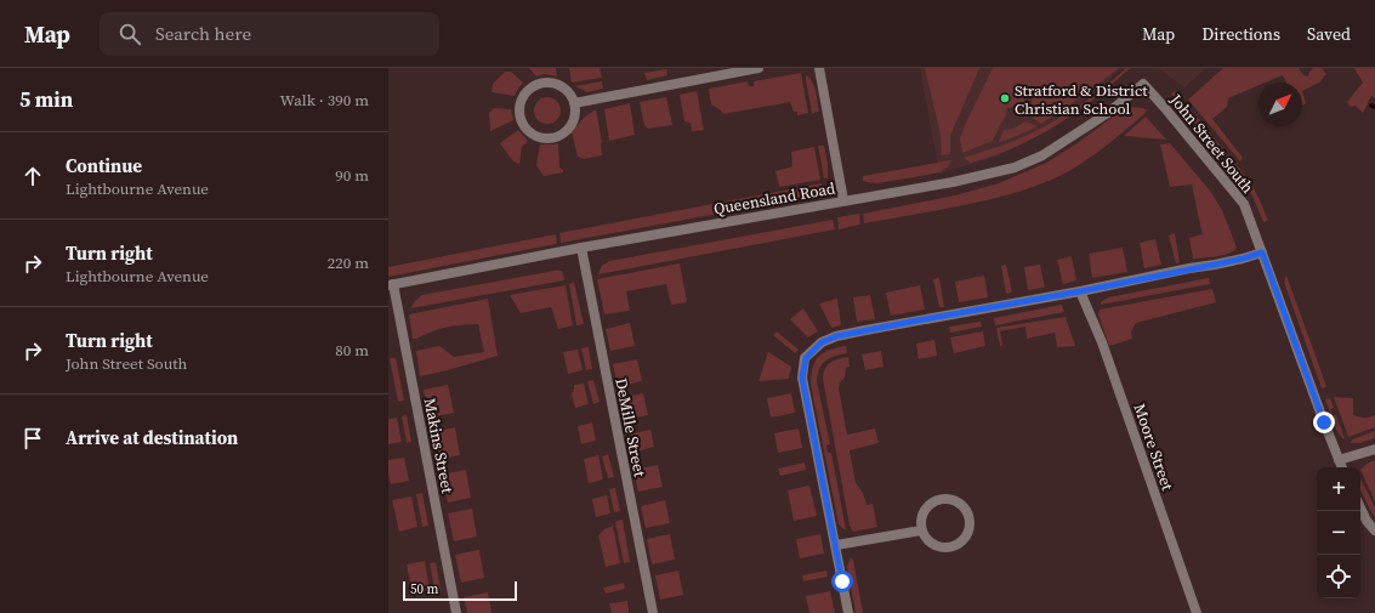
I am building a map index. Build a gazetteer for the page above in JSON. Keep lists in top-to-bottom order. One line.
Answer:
{"streets":{"street":["John Street South","Queensland Road","DeMille Street","Makins Street","Moore Street"]},"crossings":[["John Street South","Queensland Road"],["Queensland Road","DeMille Street"],["Queensland Road","Makins Street"]],"places":["Stratford & District Christian School"],"scale_bar":"50 m","north":"top right","page":{"header":"Map","search":"Search here","nav":["Map","Directions","Saved"],"heading":["5 min","Walk · 390 m"],"list":[["Continue","Lightbourne Avenue","90 m"],["Turn right","Lightbourne Avenue","220 m"],["Turn right","John Street South","80 m"],"Arrive at destination"],"map_buttons":["+","−"],"scale":"50 m"}}
